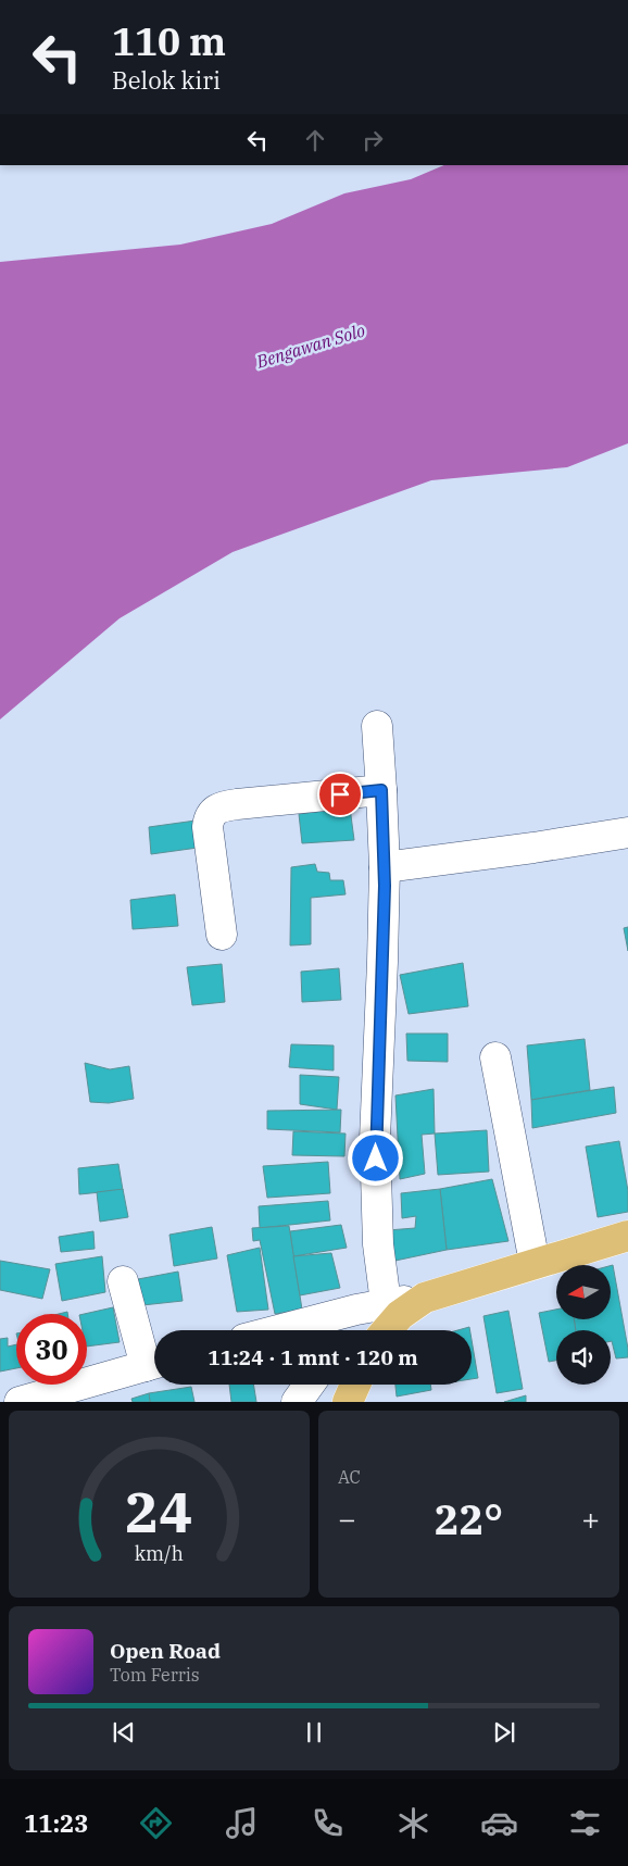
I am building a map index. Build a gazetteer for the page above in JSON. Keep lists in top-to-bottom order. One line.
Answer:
{"water":["Bengawan Solo"],"north":"left","page":{"turn":["110 m","Belok kiri"],"limit":"30","trip":"11:24 · 1 mnt · 120 m","tile":"AC","heat":["−","22°","+"],"song":["Open Road","Tom Ferris"],"tabs":"11:23","gauge":["24","km/h"]}}
